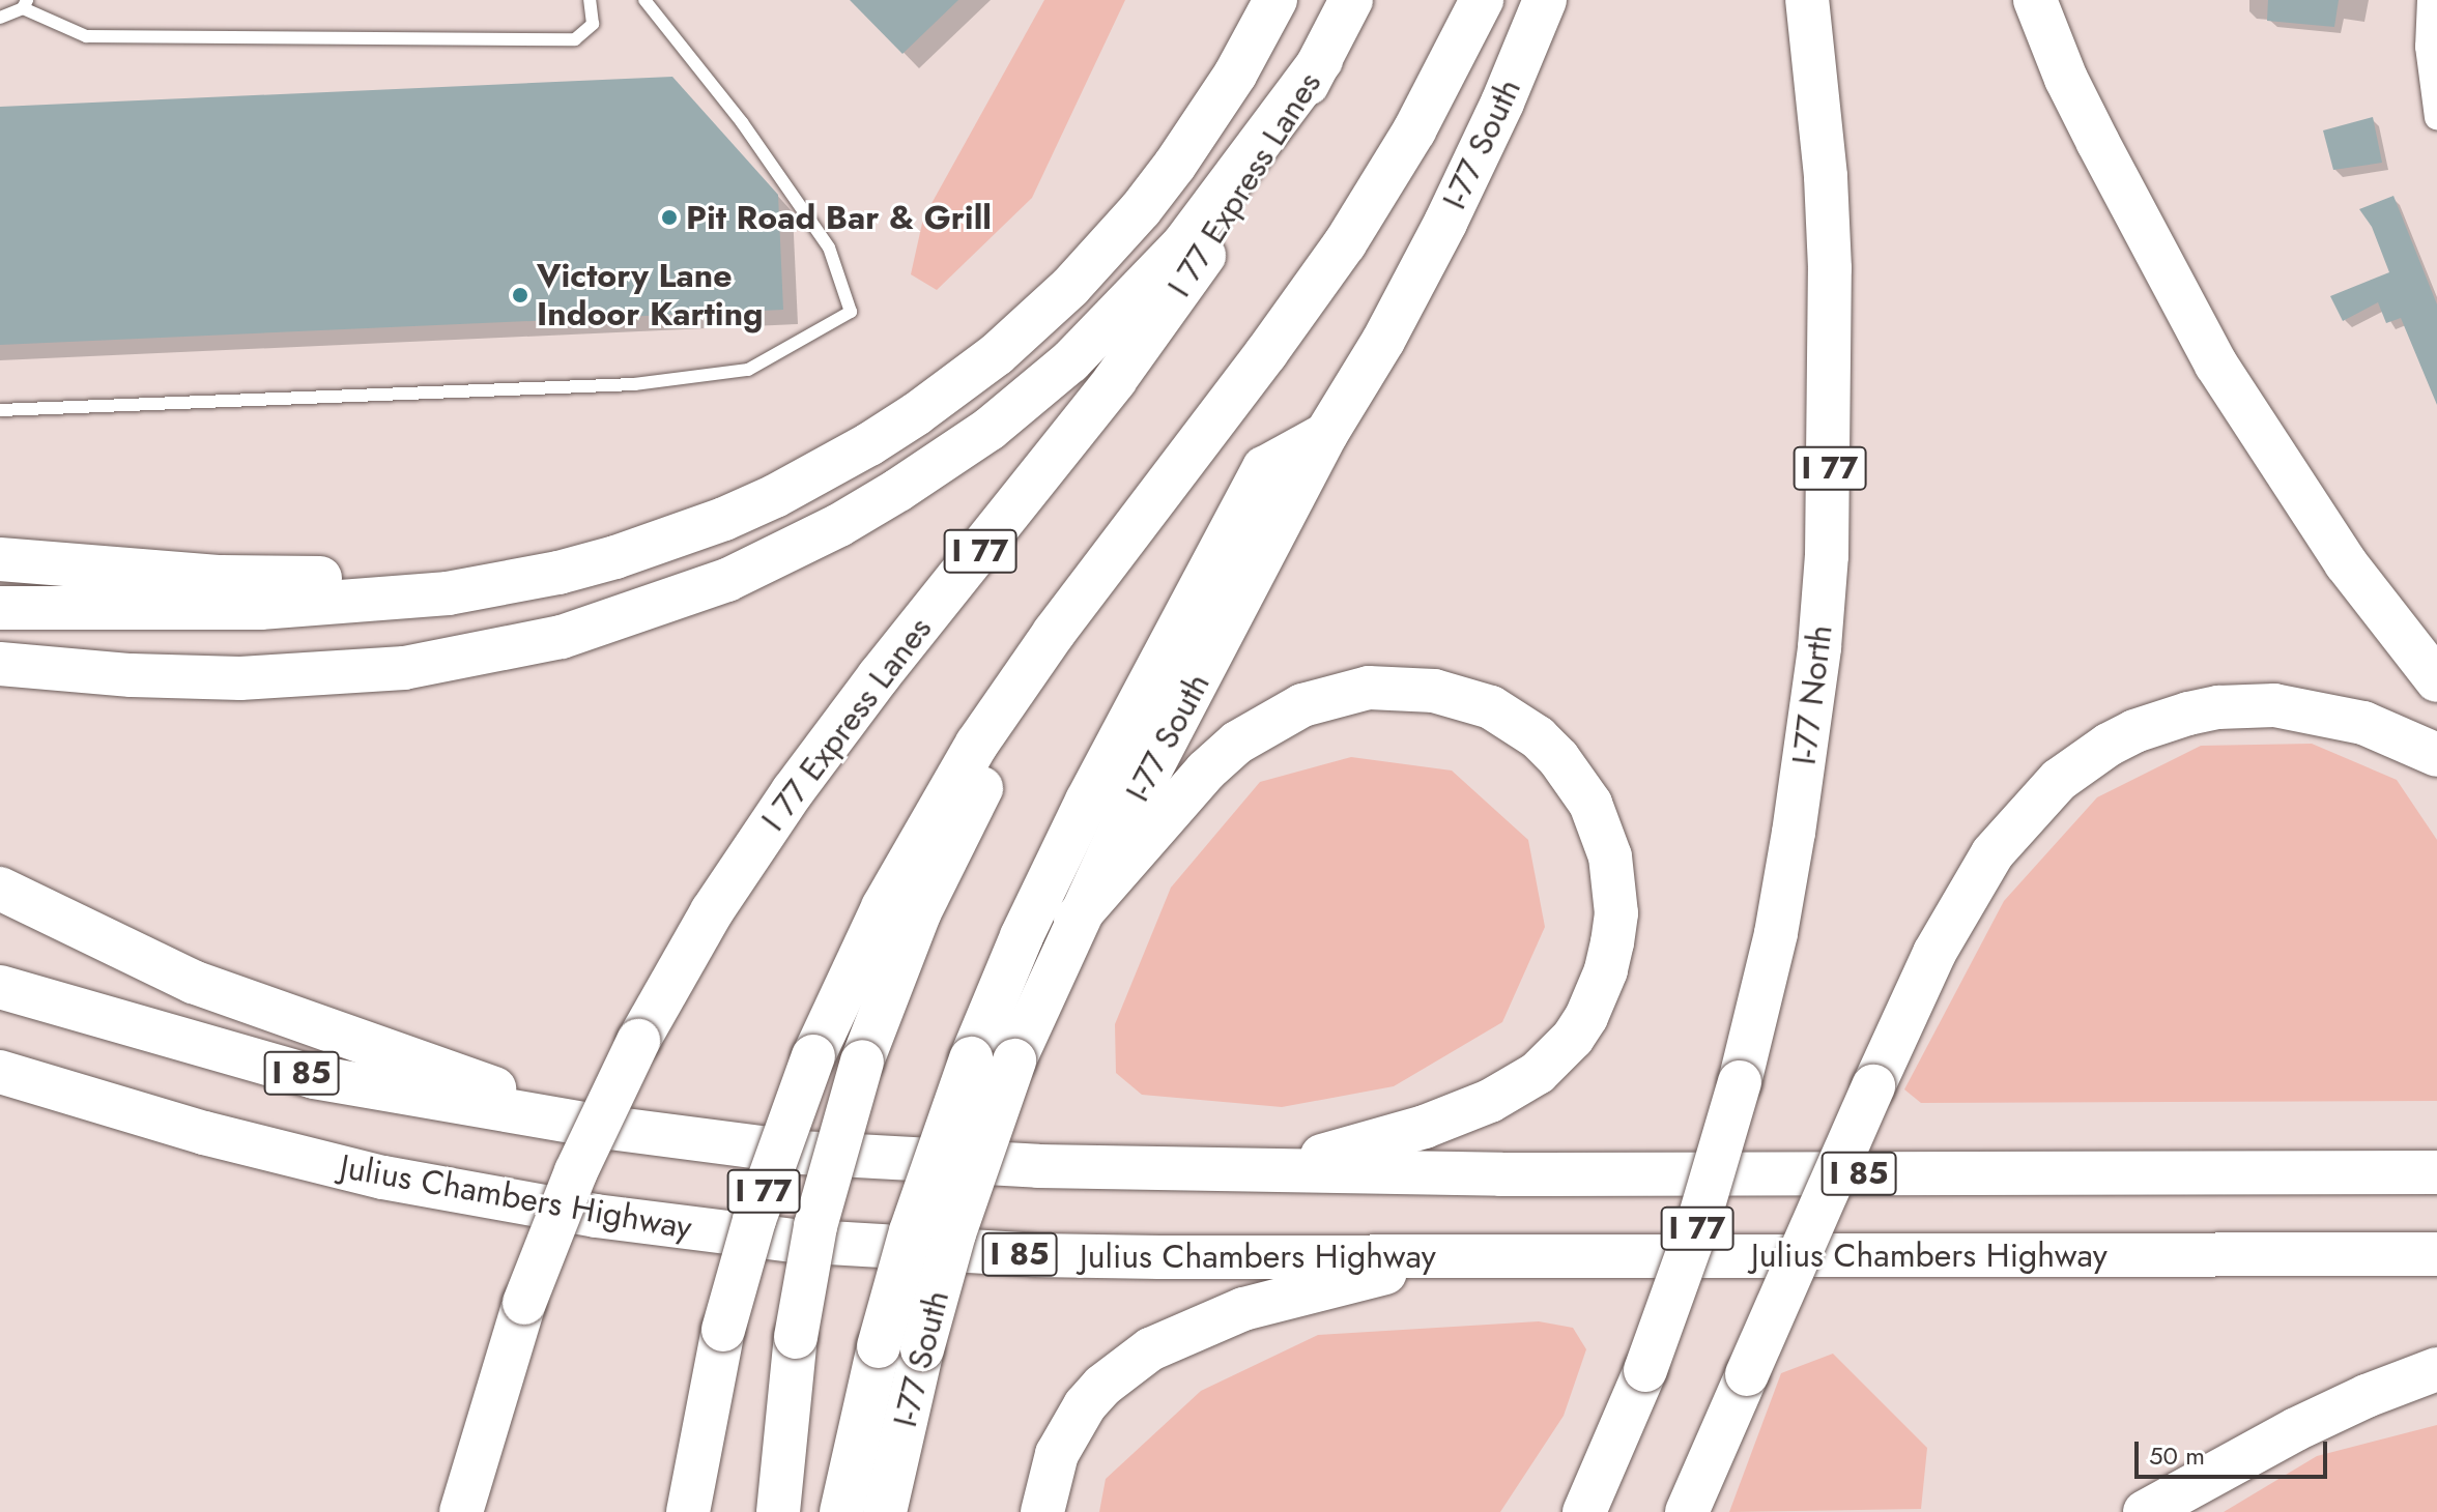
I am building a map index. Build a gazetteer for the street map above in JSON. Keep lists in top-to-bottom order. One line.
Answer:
{"streets":{"highway":["I-77 South","I 77 Express Lanes","I 77","I-77 North","I 85","Julius Chambers Highway"]},"places":["Pit Road Bar & Grill","Victory Lane Indoor Karting"],"scale_bar":"50 m"}
